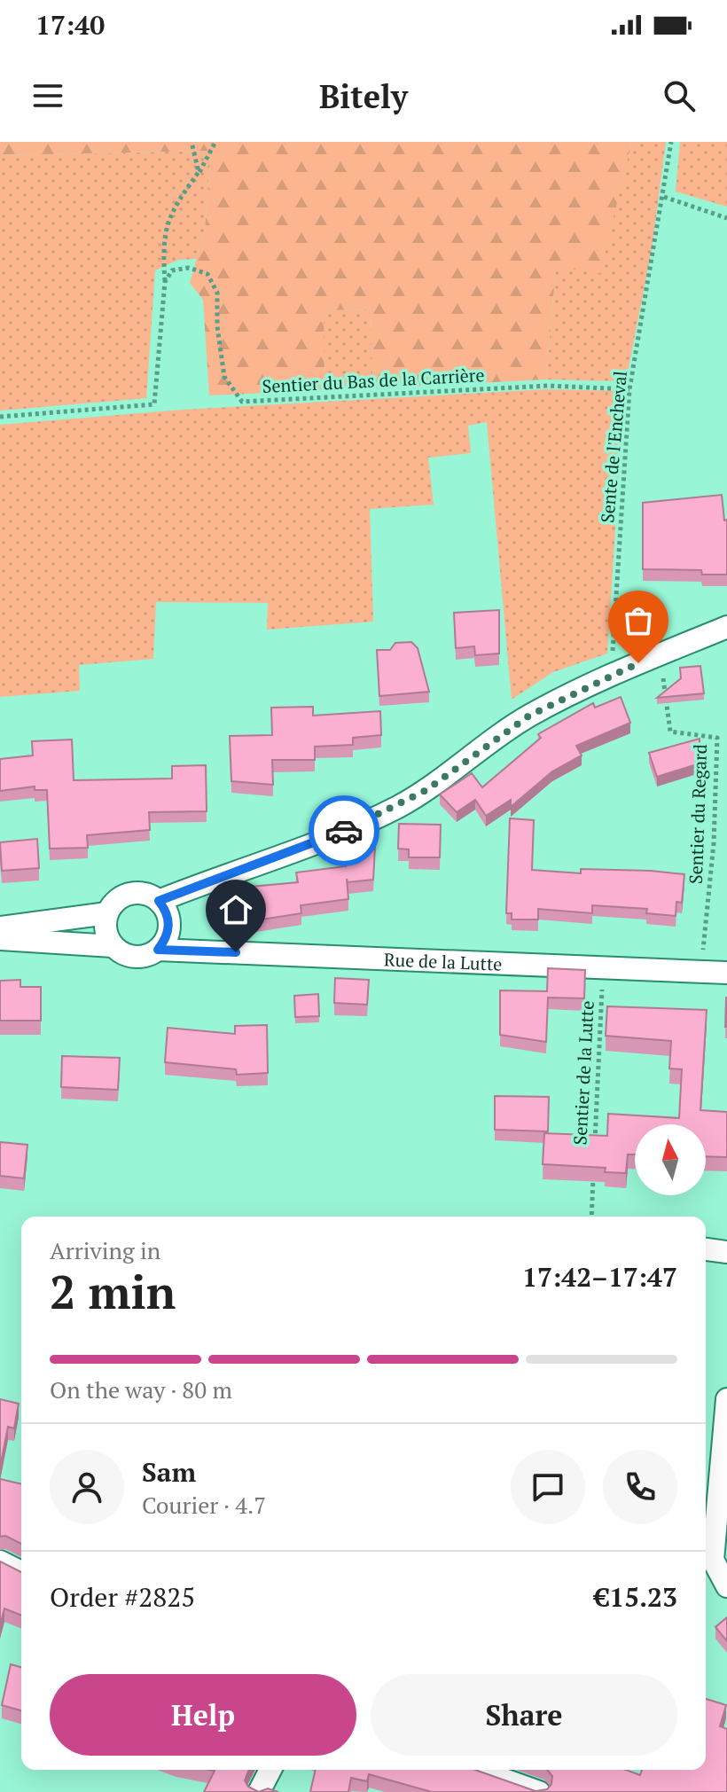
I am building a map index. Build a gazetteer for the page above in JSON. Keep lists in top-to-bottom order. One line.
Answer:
{"streets":{"street":["Rue de la Lutte"],"path":["Sentier du Bas de la Carrière","Sente de l'Encheval","Sentier du Regard","Sentier de la Lutte"]},"crossings":[["Sentier du Bas de la Carrière","Sente de l'Encheval"],["Sentier du Regard","Rue de la Lutte"],["Rue de la Lutte","Sentier de la Lutte"]],"north":"top","page":{"status":"17:40","header":"Bitely","heading":["2 min","Arriving in","17:42–17:47"],"panel":["Sam","Courier · 4.7","Order #2825","€15.23"],"bar":"On the way · 80 m","buttons":["Help","Share"]}}
